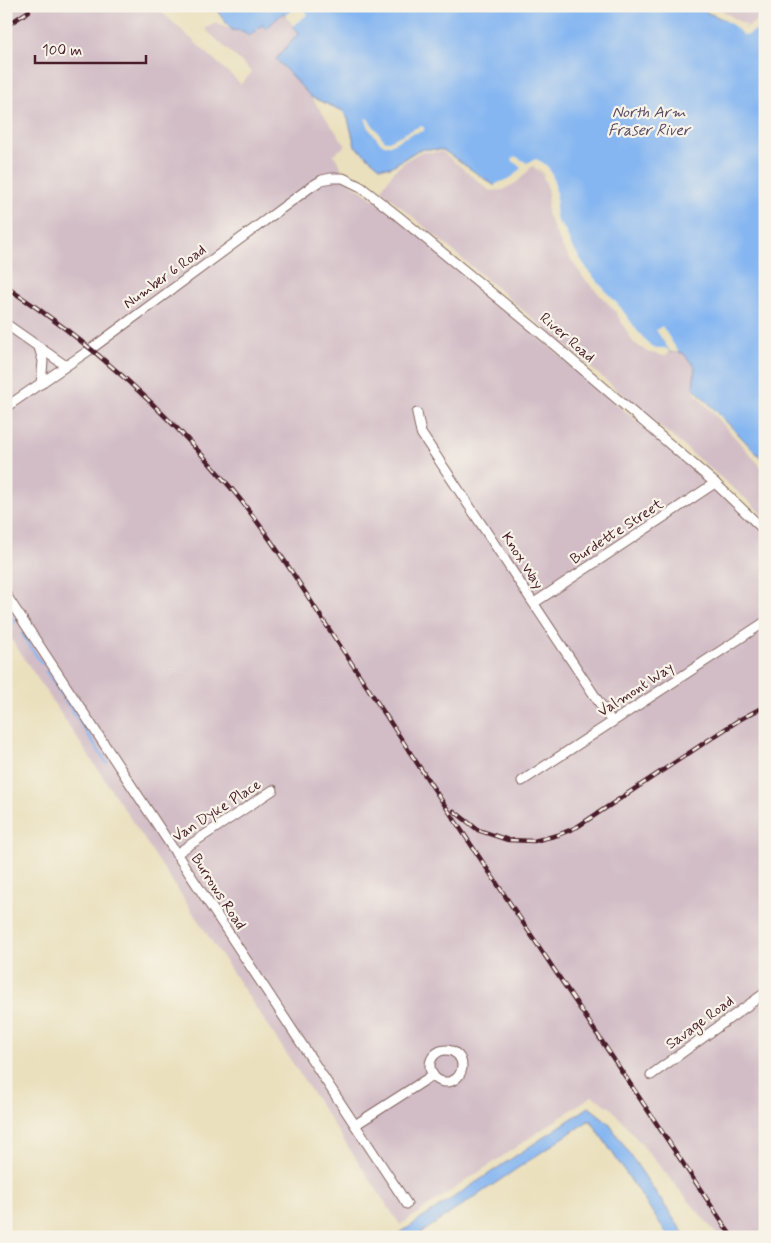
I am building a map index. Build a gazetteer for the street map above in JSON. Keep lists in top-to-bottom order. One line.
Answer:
{"streets":{"street":["Number 6 Road","River Road","Burdette Street","Knox Way","Valmont Way","Van Dyke Place","Burrows Road","Savage Road"]},"crossings":[["Number 6 Road","River Road"],["River Road","Burdette Street"],["Burdette Street","Knox Way"],["Knox Way","Valmont Way"],["Van Dyke Place","Burrows Road"]],"water":["North Arm Fraser River"],"scale_bar":"100 m"}
